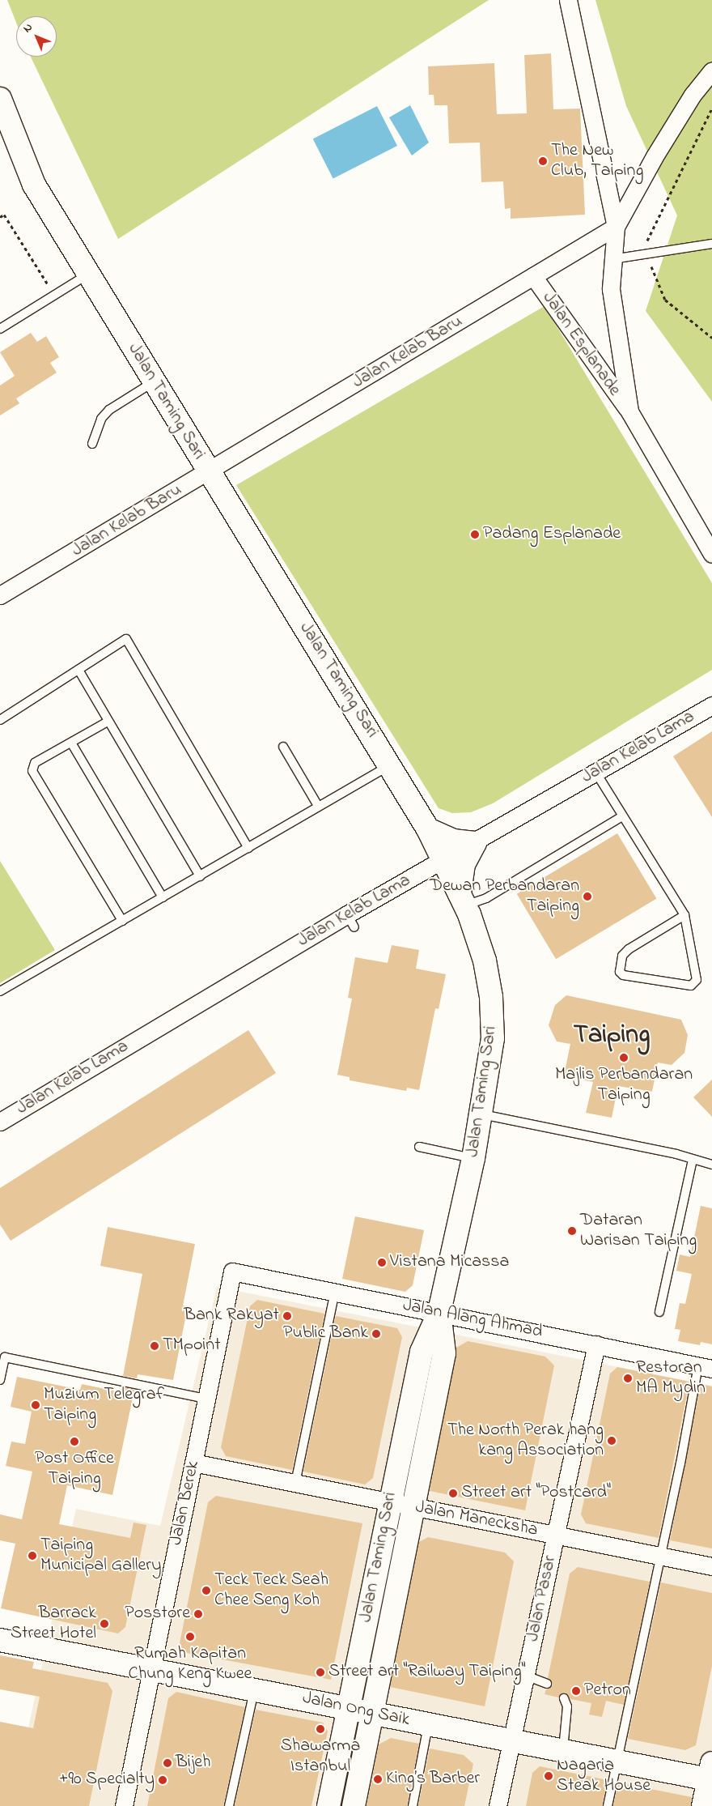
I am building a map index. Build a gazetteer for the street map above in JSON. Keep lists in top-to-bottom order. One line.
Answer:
{"streets":{"main road":["Jalan Taming Sari","Jalan Ong Saik"],"street":["Jalan Esplanade","Jalan Kelab Baru","Jalan Kelab Lama","Jalan Alang Ahmad","Jalan Berek","Jalan Manecksha","Jalan Pasar"]},"crossings":[["Jalan Esplanade","Jalan Kelab Baru"],["Jalan Kelab Baru","Jalan Taming Sari"],["Jalan Taming Sari","Jalan Kelab Lama"],["Jalan Taming Sari","Jalan Alang Ahmad"],["Jalan Taming Sari","Jalan Manecksha"],["Jalan Taming Sari","Jalan Ong Saik"],["Jalan Alang Ahmad","Jalan Berek"],["Jalan Alang Ahmad","Jalan Pasar"],["Jalan Berek","Jalan Manecksha"],["Jalan Berek","Jalan Ong Saik"],["Jalan Manecksha","Jalan Pasar"],["Jalan Pasar","Jalan Ong Saik"]],"districts":["Taiping"],"places":["The New Club, Taiping","Padang Esplanade","Dewan Perbandaran Taiping","Majlis Perbandaran Taiping","Dataran Warisan Taiping","Vistana Micassa","Bank Rakyat","Public Bank","TMpoint","Restoran MA Mydin","Muzium Telegraf Taiping","The North Perak hang kang Association","Post Office Taiping","Street art \"Postcard\"","Taiping Municipal Gallery","Teck Teck Seah Chee Seng Koh","Posstore","Barrack Street Hotel","Rumah Kapitan Chung Keng Kwee","Street art \"Railway Taiping\"","Petron","Shawarma Istanbul","Bijeh","Nagaria Steak House","King’s Barber","+90 Specialty"],"north":"top left"}
